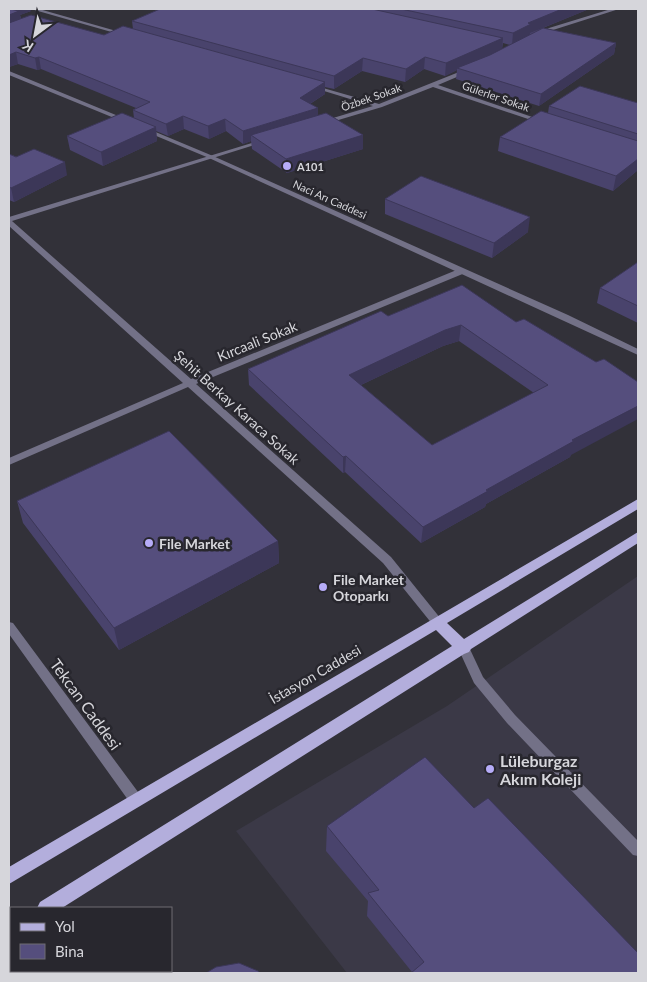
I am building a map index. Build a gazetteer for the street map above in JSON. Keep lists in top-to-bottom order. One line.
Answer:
{"streets":{"main road":["İstasyon Caddesi"],"street":["Gülerler Sokak","Özbek Sokak","Naci Arı Caddesi","Kırcaali Sokak","Şehit Berkay Karaca Sokak","Tekcan Caddesi"]},"crossings":[["Gülerler Sokak","Özbek Sokak"],["Naci Arı Caddesi","Kırcaali Sokak"],["Kırcaali Sokak","Şehit Berkay Karaca Sokak"],["Şehit Berkay Karaca Sokak","İstasyon Caddesi"],["İstasyon Caddesi","Tekcan Caddesi"]],"places":["A101","File Market","File Market Otoparkı","Lüleburgaz Akım Koleji"],"legend":["Yol","Bina"],"north":"bottom left"}
